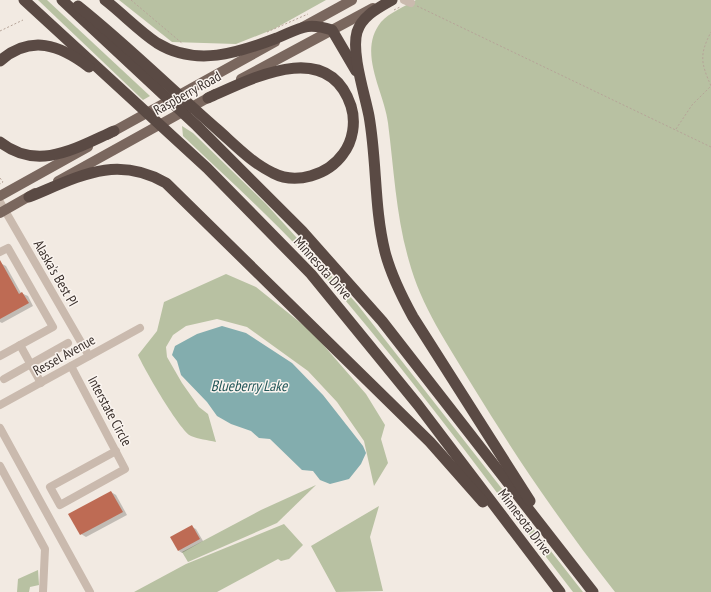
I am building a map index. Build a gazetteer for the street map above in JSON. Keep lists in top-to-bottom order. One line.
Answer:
{"streets":{"highway":["Minnesota Drive"],"main road":["Raspberry Road"],"street":["Alaska's Best PI","Ressel Avenue","Interstate Circle"]},"crossings":[["Raspberry Road","Alaska's Best PI"],["Alaska's Best PI","Ressel Avenue"],["Ressel Avenue","Interstate Circle"]],"water":["Blueberry Lake"]}
